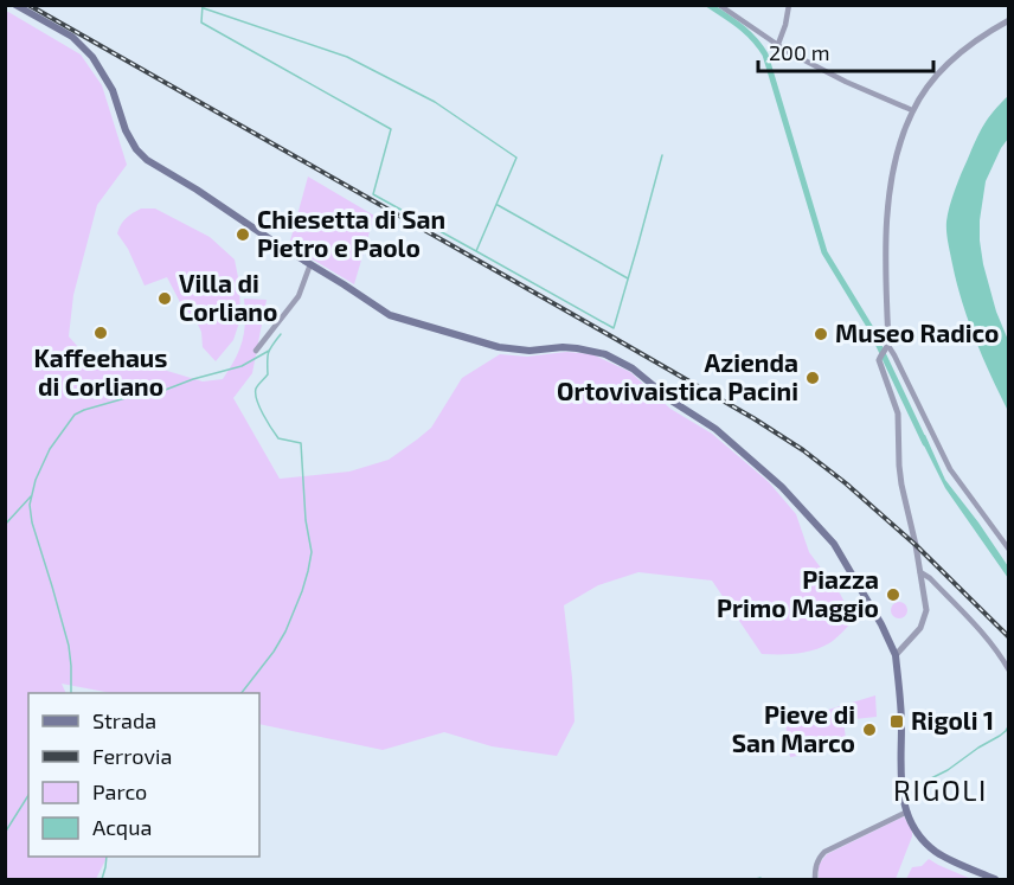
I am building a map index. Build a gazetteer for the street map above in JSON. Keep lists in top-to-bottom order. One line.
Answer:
{"districts":["RIGOLI"],"places":{"other":["Chiesetta di San Pietro e Paolo","Villa di Corliano","Kaffeehaus di Corliano","Museo Radico","Azienda Ortovivaistica Pacini","Piazza Primo Maggio","Pieve di San Marco"],"transit":["Rigoli 1"]},"legend":["Strada","Ferrovia","Parco","Acqua"],"scale_bar":"200 m"}
